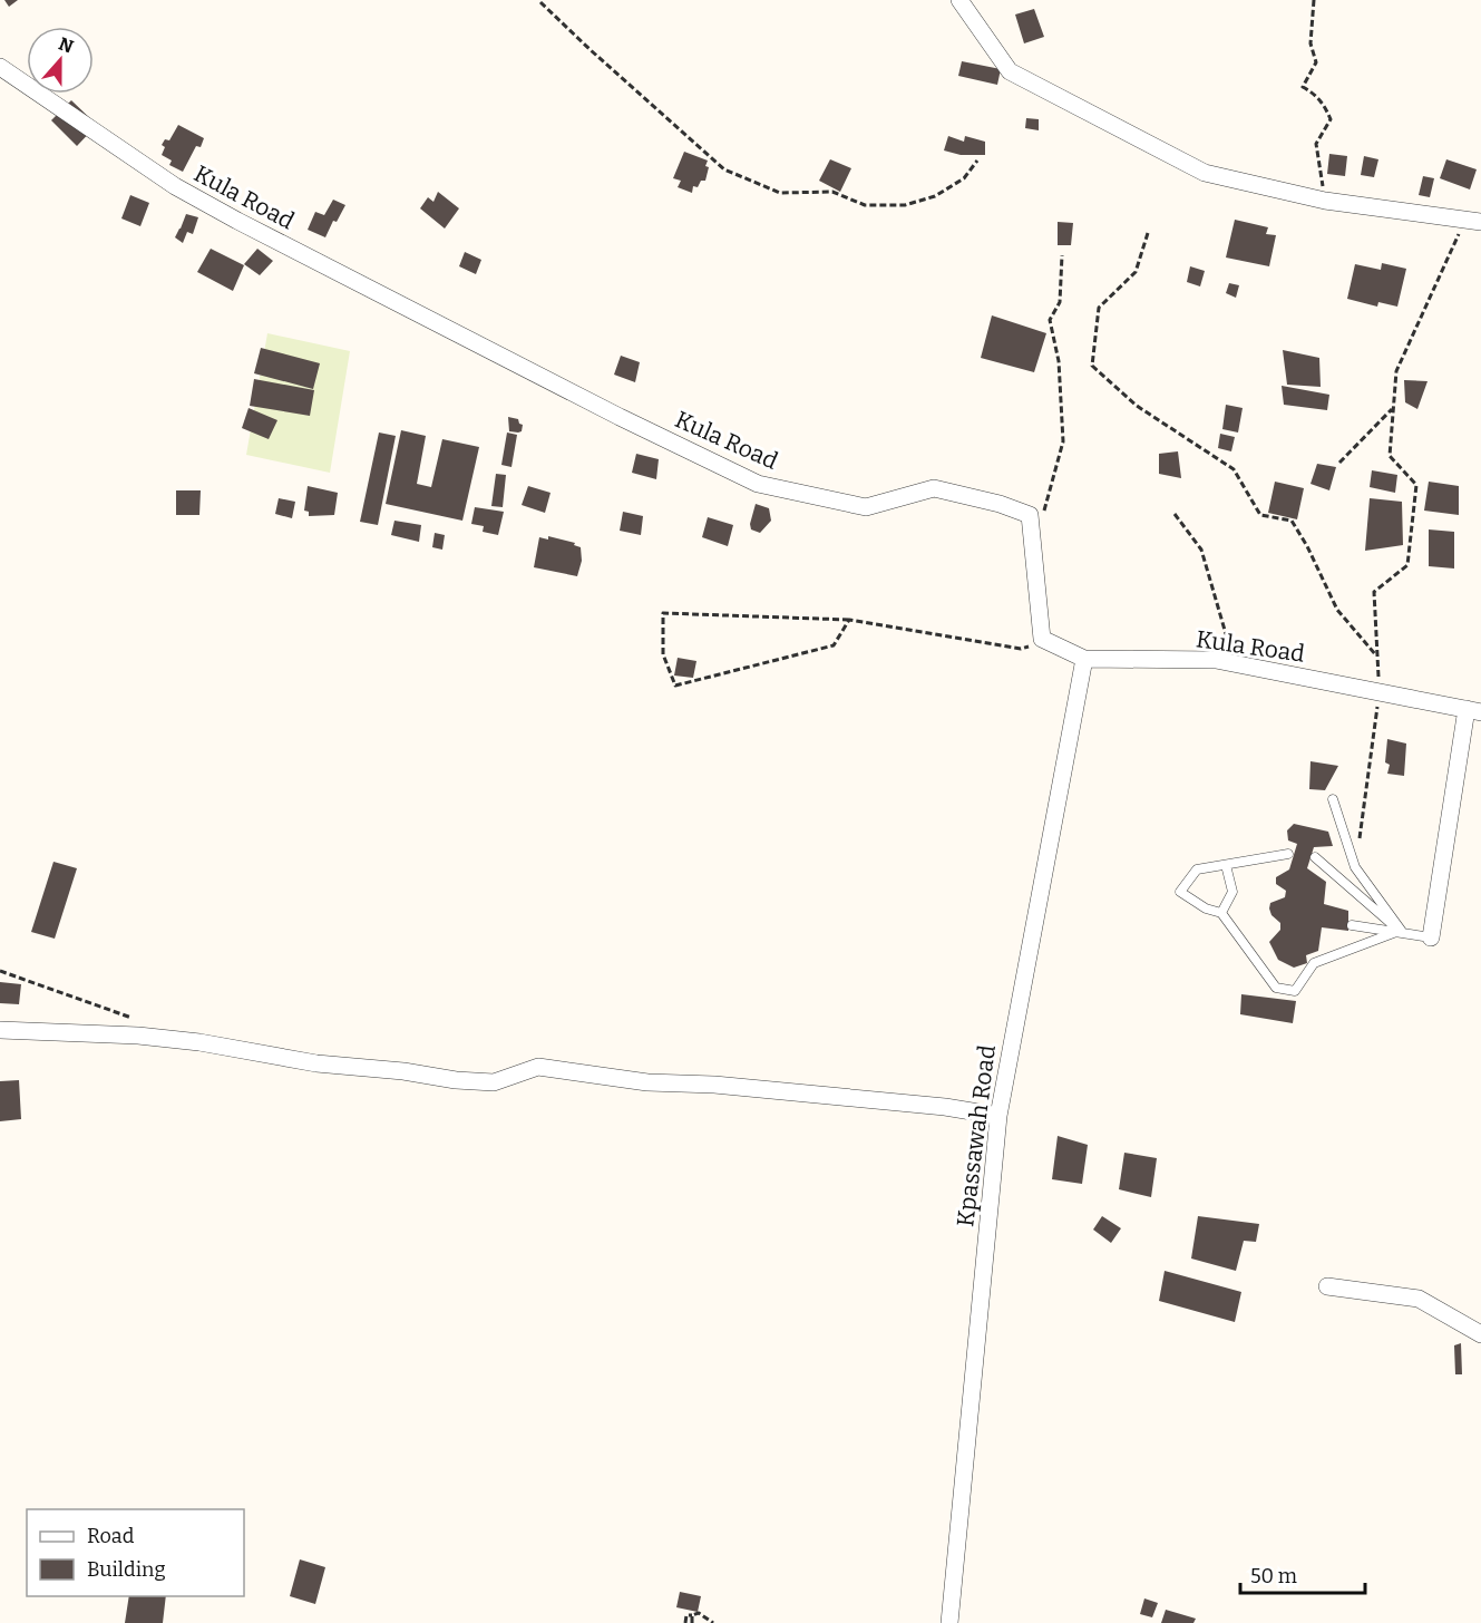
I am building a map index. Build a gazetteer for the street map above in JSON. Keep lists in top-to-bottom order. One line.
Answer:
{"streets":{"street":["Kula Road","Kpassawah Road"]},"crossings":[["Kula Road","Kpassawah Road"]],"legend":["Road","Building"],"scale_bar":"50 m","north":"top"}
